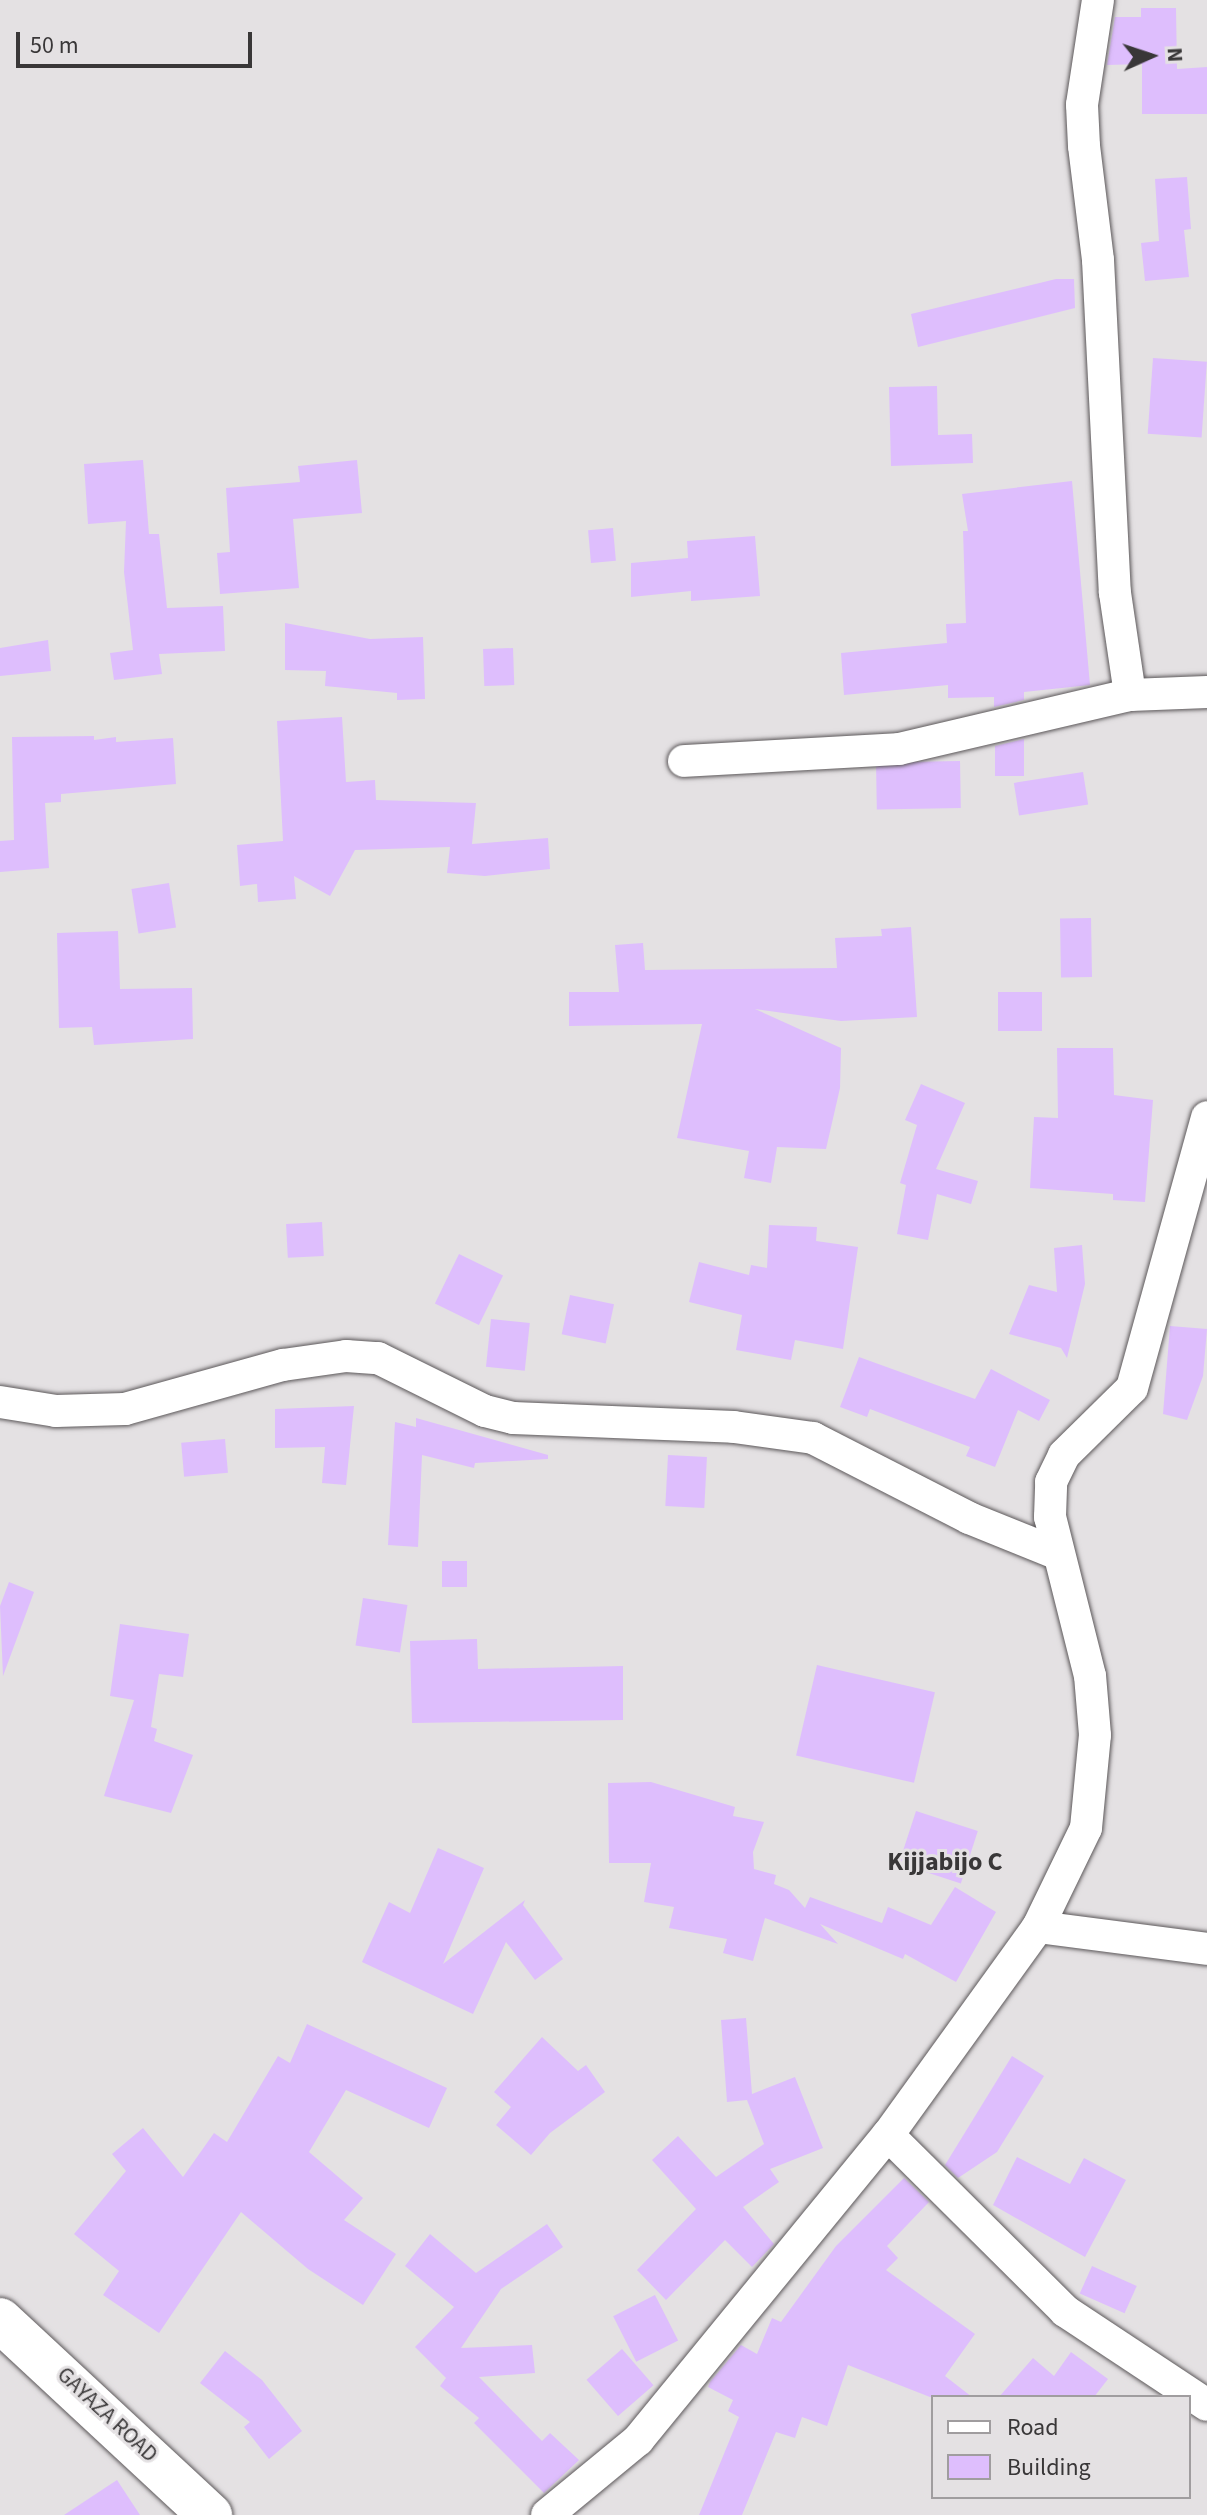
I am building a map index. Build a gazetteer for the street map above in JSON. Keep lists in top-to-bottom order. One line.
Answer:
{"streets":{"main road":["GAYAZA ROAD"]},"districts":["Kijjabijo C"],"legend":["Road","Building"],"scale_bar":"50 m","north":"right"}
